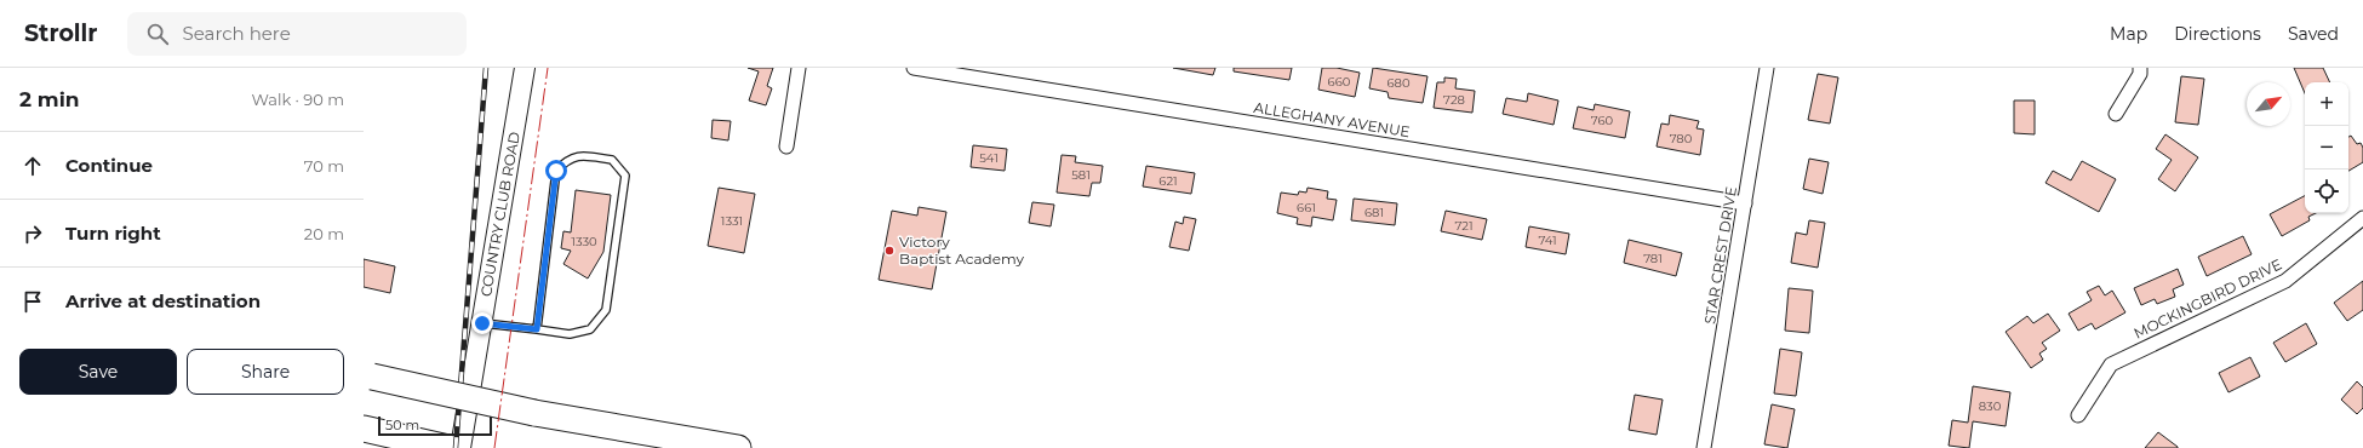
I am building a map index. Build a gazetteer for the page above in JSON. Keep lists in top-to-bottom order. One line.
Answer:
{"streets":{"street":["ALLEGHANY AVENUE","COUNTRY CLUB ROAD","STAR CREST DRIVE","MOCKINGBIRD DRIVE"]},"crossings":[["ALLEGHANY AVENUE","STAR CREST DRIVE"]],"places":["Victory Baptist Academy"],"house_numbers":["660","680","728","760","780","541","581","621","661","681","1331","721","741","1330","781","830"],"scale_bar":"50 m","north":"top right","page":{"header":"Strollr","search":"Search here","nav":["Map","Directions","Saved"],"heading":["2 min","Walk · 90 m"],"map_buttons":["+","−"],"list":[["Continue","70 m"],["Turn right","20 m"],"Arrive at destination"],"buttons":["Save","Share"],"scale":"50 m"}}
